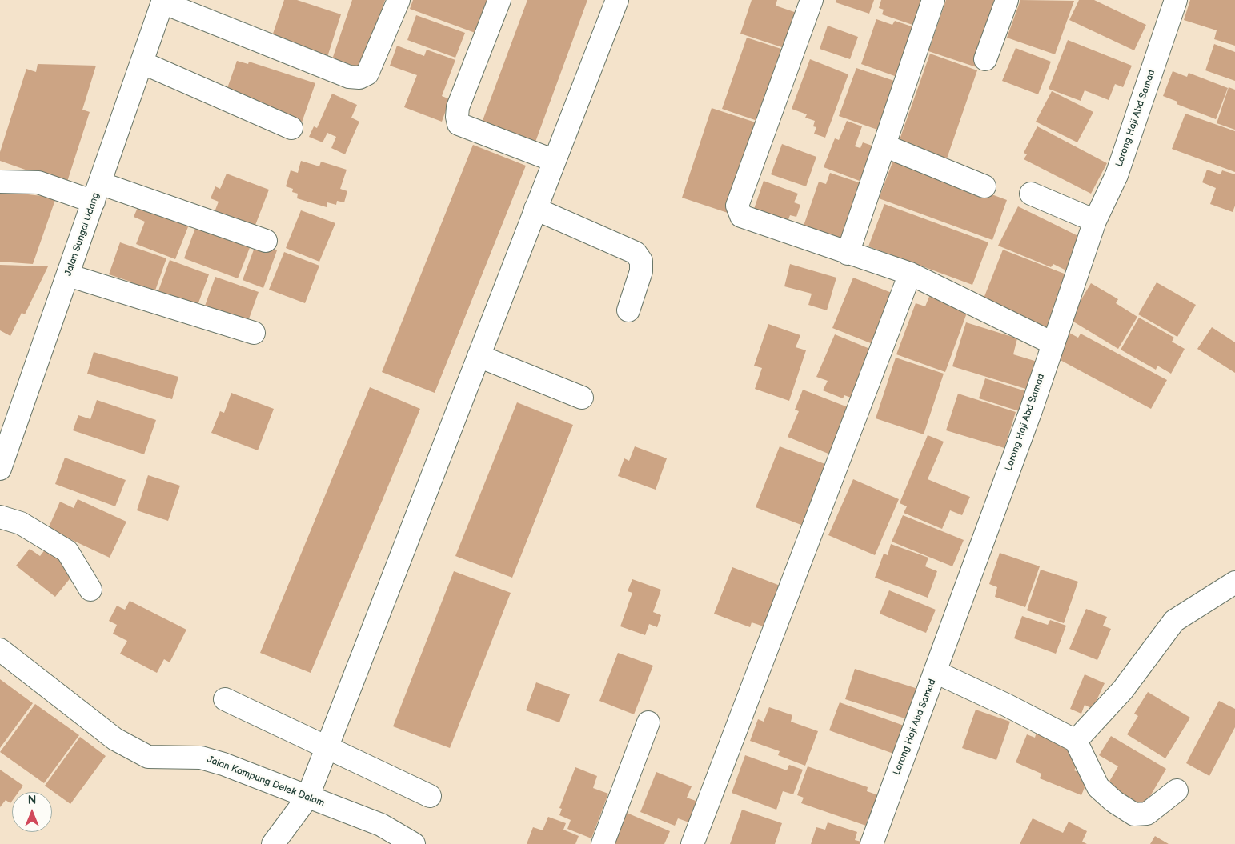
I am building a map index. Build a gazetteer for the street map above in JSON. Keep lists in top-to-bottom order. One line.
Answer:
{"streets":{"street":["Lorong Haji Abd Samad","Jalan Sungai Udang","Jalan Kampung Delek Dalam"]},"north":"top"}
